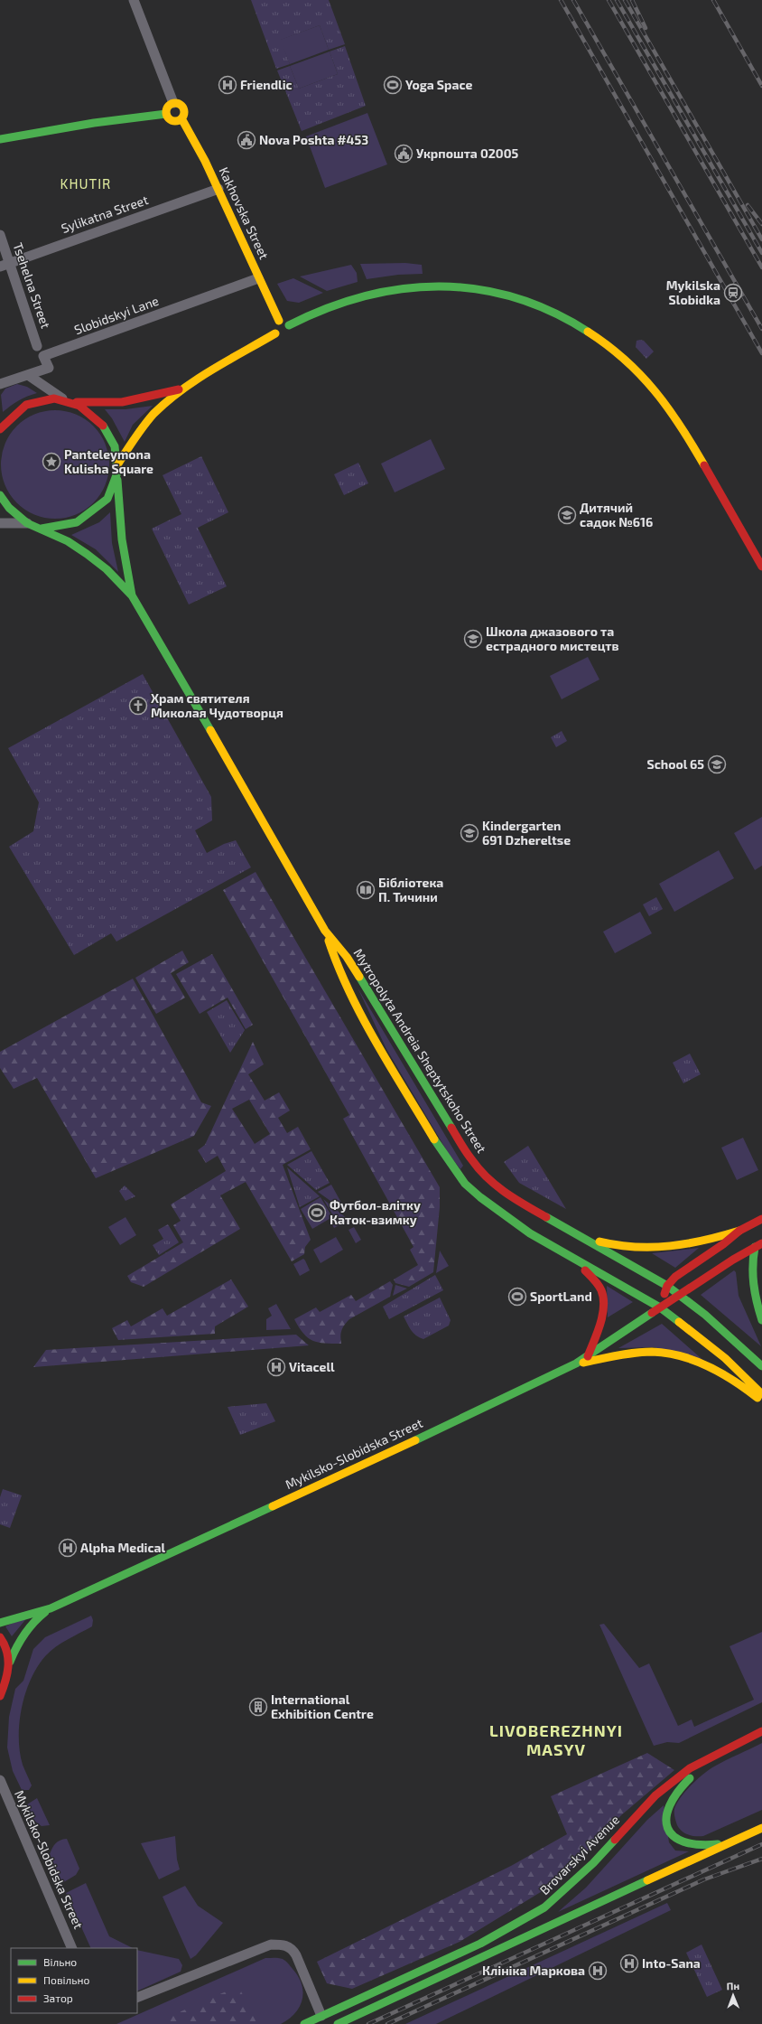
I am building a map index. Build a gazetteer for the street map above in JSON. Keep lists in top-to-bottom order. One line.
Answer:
{"streets":{"main road":["Kakhovska Street","Mytropolyta Andreia Sheptytskoho Street","Mykilsko-Slobidska Street","Brovarskyi Avenue"],"street":["Sylikatna Street","Tsehelna Street","Slobidskyi Lane"]},"crossings":[["Kakhovska Street","Sylikatna Street"],["Kakhovska Street","Slobidskyi Lane"],["Sylikatna Street","Tsehelna Street"],["Mytropolyta Andreia Sheptytskoho Street","Mykilsko-Slobidska Street"]],"districts":["KHUTIR","LIVOBEREZHNYI MASYV"],"places":{"hospital":["Friendlic","Vitacell","Alpha Medical","Into-Sana","Клініка Маркова"],"sports":["Yoga Space","Футбол-влітку Каток-взимку","SportLand"],"public building":["Nova Poshta #453","Укрпошта 02005"],"station":["Mykilska Slobidka"],"place":["Panteleymona Kulisha Square"],"school or university":["Дитячий садок №616","Школа джазового та естрадного мистецтв","School 65","Kindergarten 691 Dzhereltse"],"church":["Храм святителя Миколая Чудотворця"],"library":["Бібліотека П. Тичини"],"building":["International Exhibition Centre"]},"legend":["Вільно","Повільно","Затор"],"north":"top"}
